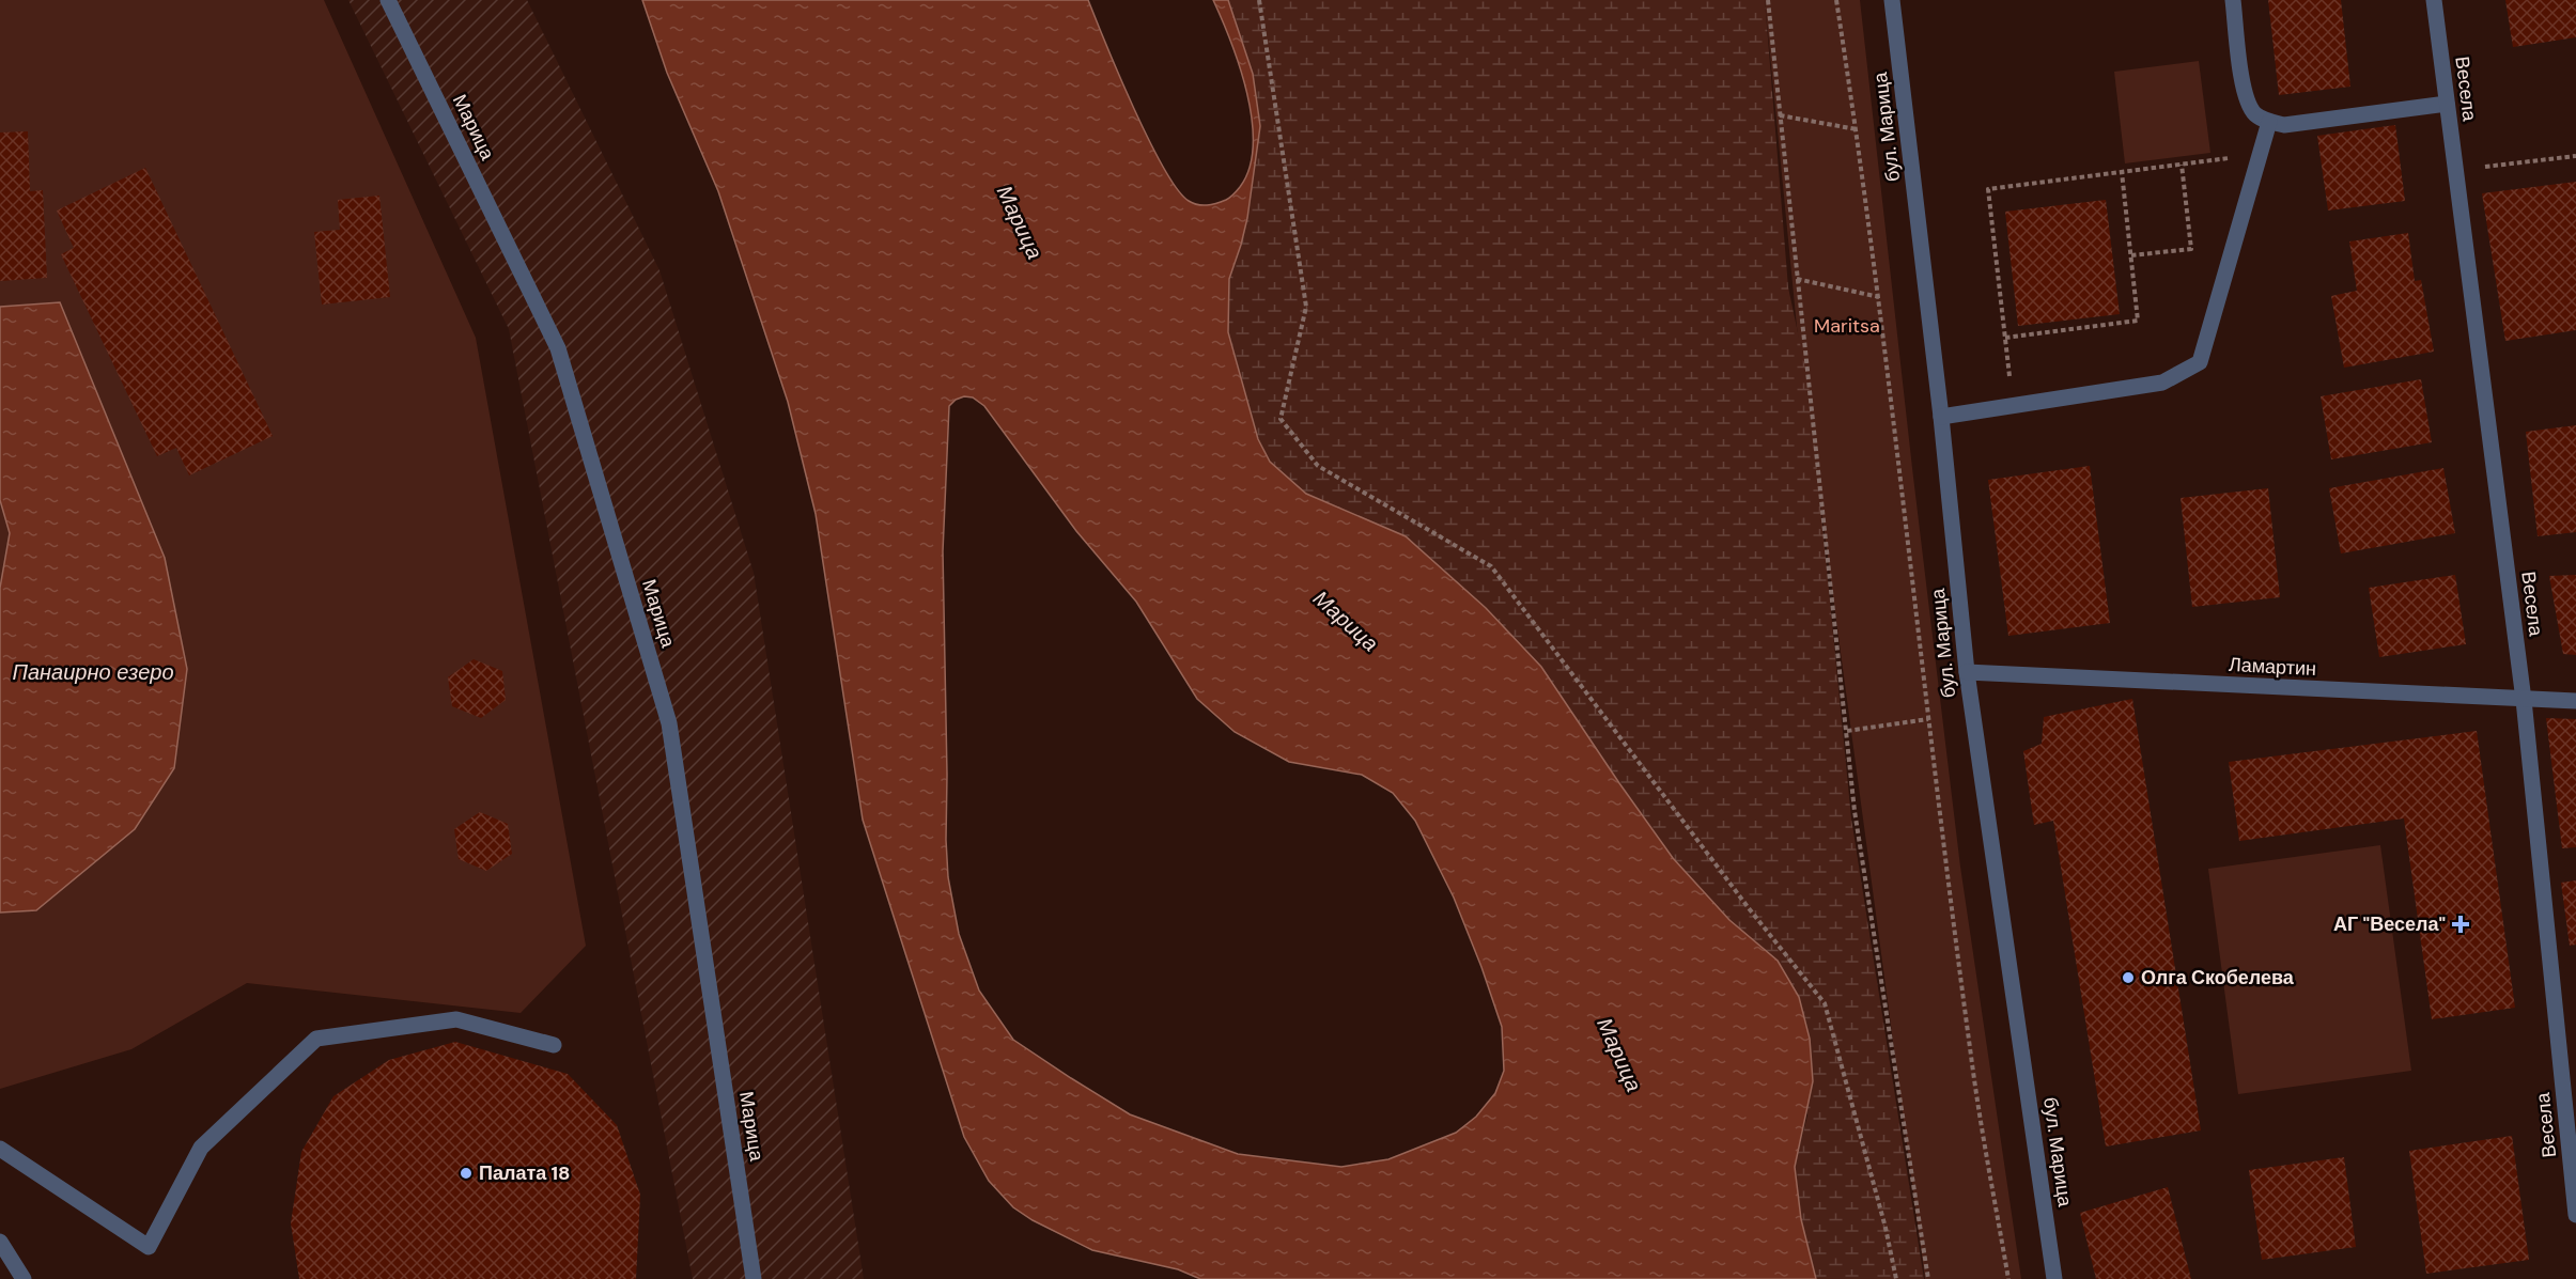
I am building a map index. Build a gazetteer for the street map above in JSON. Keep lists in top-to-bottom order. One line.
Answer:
{"streets":{"street":["Весела","Марица","бул. Марица","Ламартин"]},"crossings":[["Весела","Ламартин"],["бул. Марица","Ламартин"]],"water":["Марица","Панаирно езеро"],"parks":["Maritsa"],"places":{"health":["АГ \"Весела\""],"other":["Олга Скобелева","Палата 18"]}}
